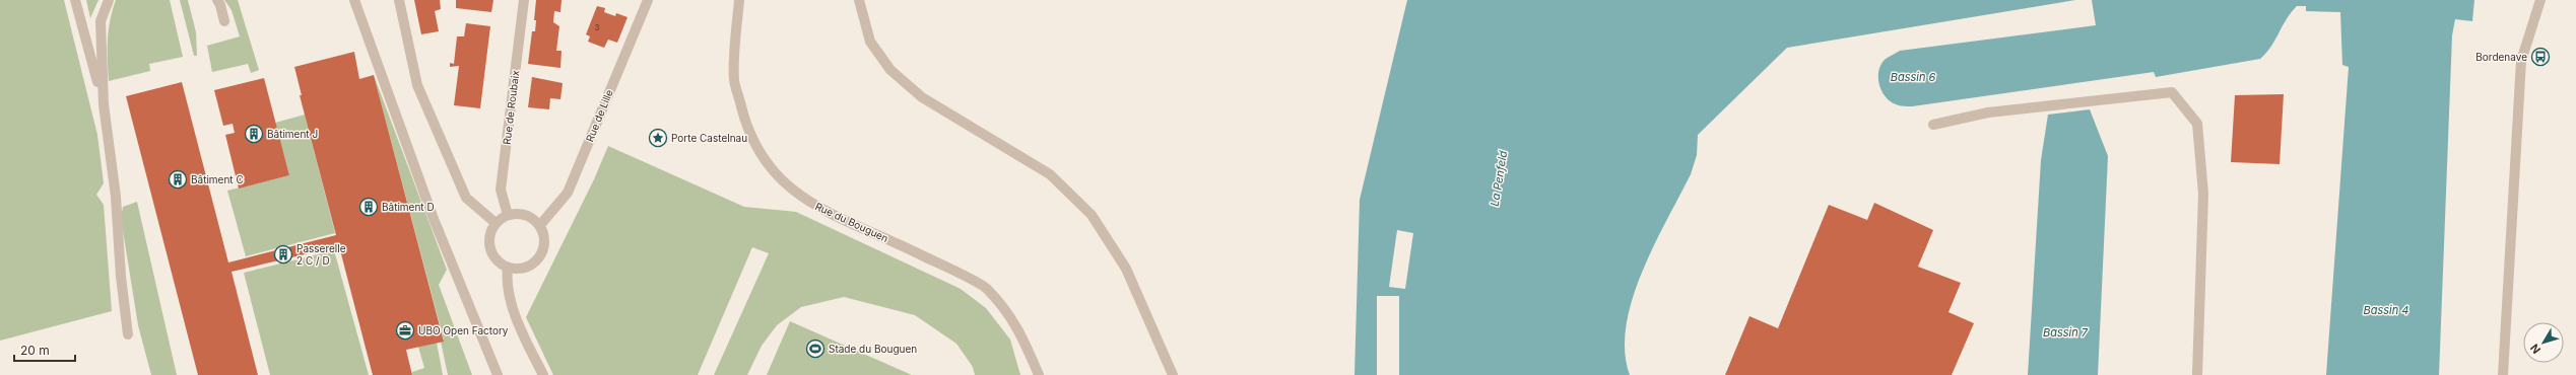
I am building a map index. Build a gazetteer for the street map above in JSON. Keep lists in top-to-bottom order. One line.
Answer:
{"streets":{"street":["Rue de Roubaix","Rue de Lille","Rue du Bouguen"]},"crossings":[["Rue de Roubaix","Rue de Lille"]],"water":["Bassin 6","La Penfeld","Bassin 4","Bassin 7"],"places":{"bus stop":["Bordenave"],"building":["Bâtiment J","Bâtiment C","Bâtiment D","Passerelle 2 C / D"],"place":["Porte Castelnau"],"office":["UBO Open Factory"],"sports":["Stade du Bouguen"]},"house_numbers":["3"],"scale_bar":"20 m","north":"bottom left"}
